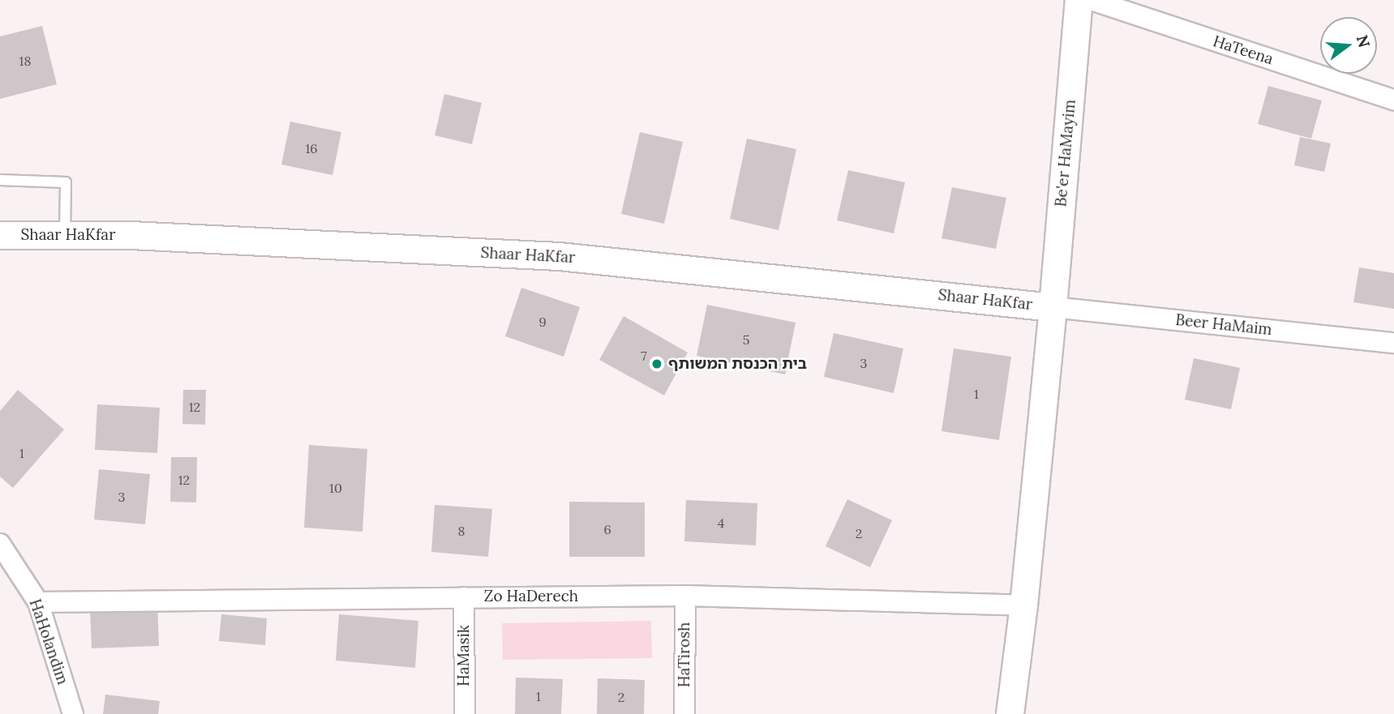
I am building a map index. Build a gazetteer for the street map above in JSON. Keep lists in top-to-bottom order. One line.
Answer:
{"streets":{"main road":["Be'er HaMayim","Shaar HaKfar"],"street":["HaTeena","Beer HaMaim","Zo HaDerech","HaHolandim","HaTirosh","HaMasik"]},"crossings":[["Be'er HaMayim","Shaar HaKfar"],["Be'er HaMayim","Beer HaMaim"],["Be'er HaMayim","Zo HaDerech"],["Shaar HaKfar","Beer HaMaim"],["Zo HaDerech","HaHolandim"],["Zo HaDerech","HaTirosh"],["Zo HaDerech","HaMasik"]],"places":["בית הכנסת המשותף"],"house_numbers":["18","16","9","5","7","3","1","12","1","12","10","3","4","6","8","2","1","2"],"north":"right"}
